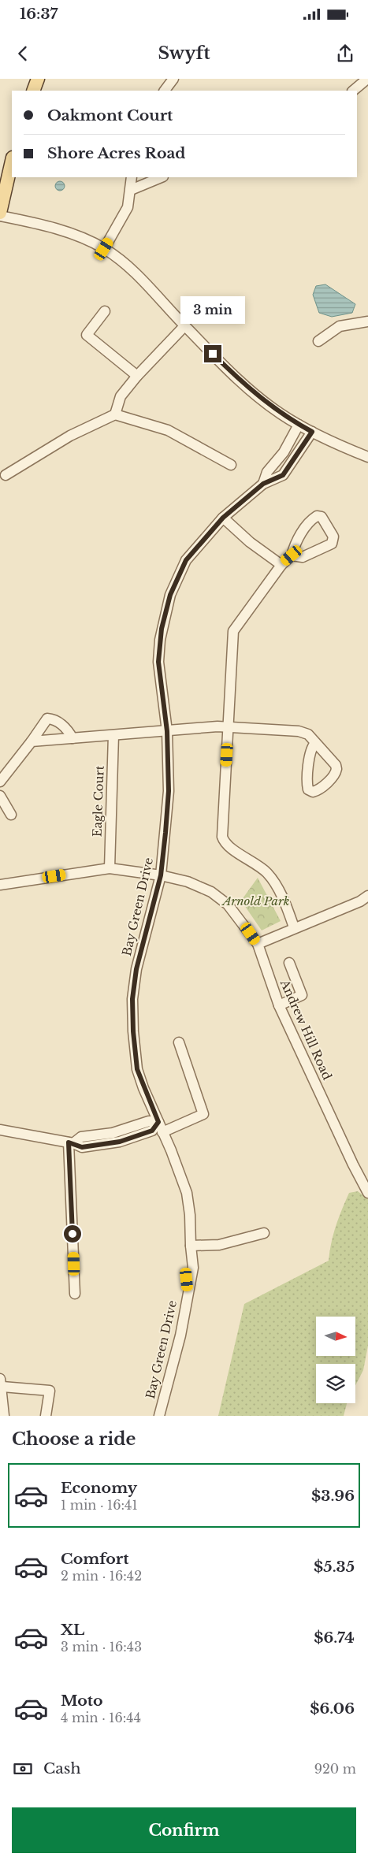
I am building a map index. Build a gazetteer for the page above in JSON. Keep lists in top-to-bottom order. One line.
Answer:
{"streets":{"street":["Eagle Court","Bay Green Drive","Andrew Hill Road"]},"crossings":[["Eagle Court","Andrew Hill Road"],["Bay Green Drive","Andrew Hill Road"]],"parks":["Arnold Park"],"north":"right","page":{"status":"16:37","header":"Swyft","banner":["Oakmont Court","Shore Acres Road"],"bubble":"3 min","heading":"Choose a ride","list":[{"name":"Economy","note":"1 min · 16:41","value":"$3.96"},{"name":"Comfort","note":"2 min · 16:42","value":"$5.35"},{"name":"XL","note":"3 min · 16:43","value":"$6.74"},{"name":"Moto","note":"4 min · 16:44","value":"$6.06"}],"pay":["Cash","920 m"],"buttons":"Confirm"}}
